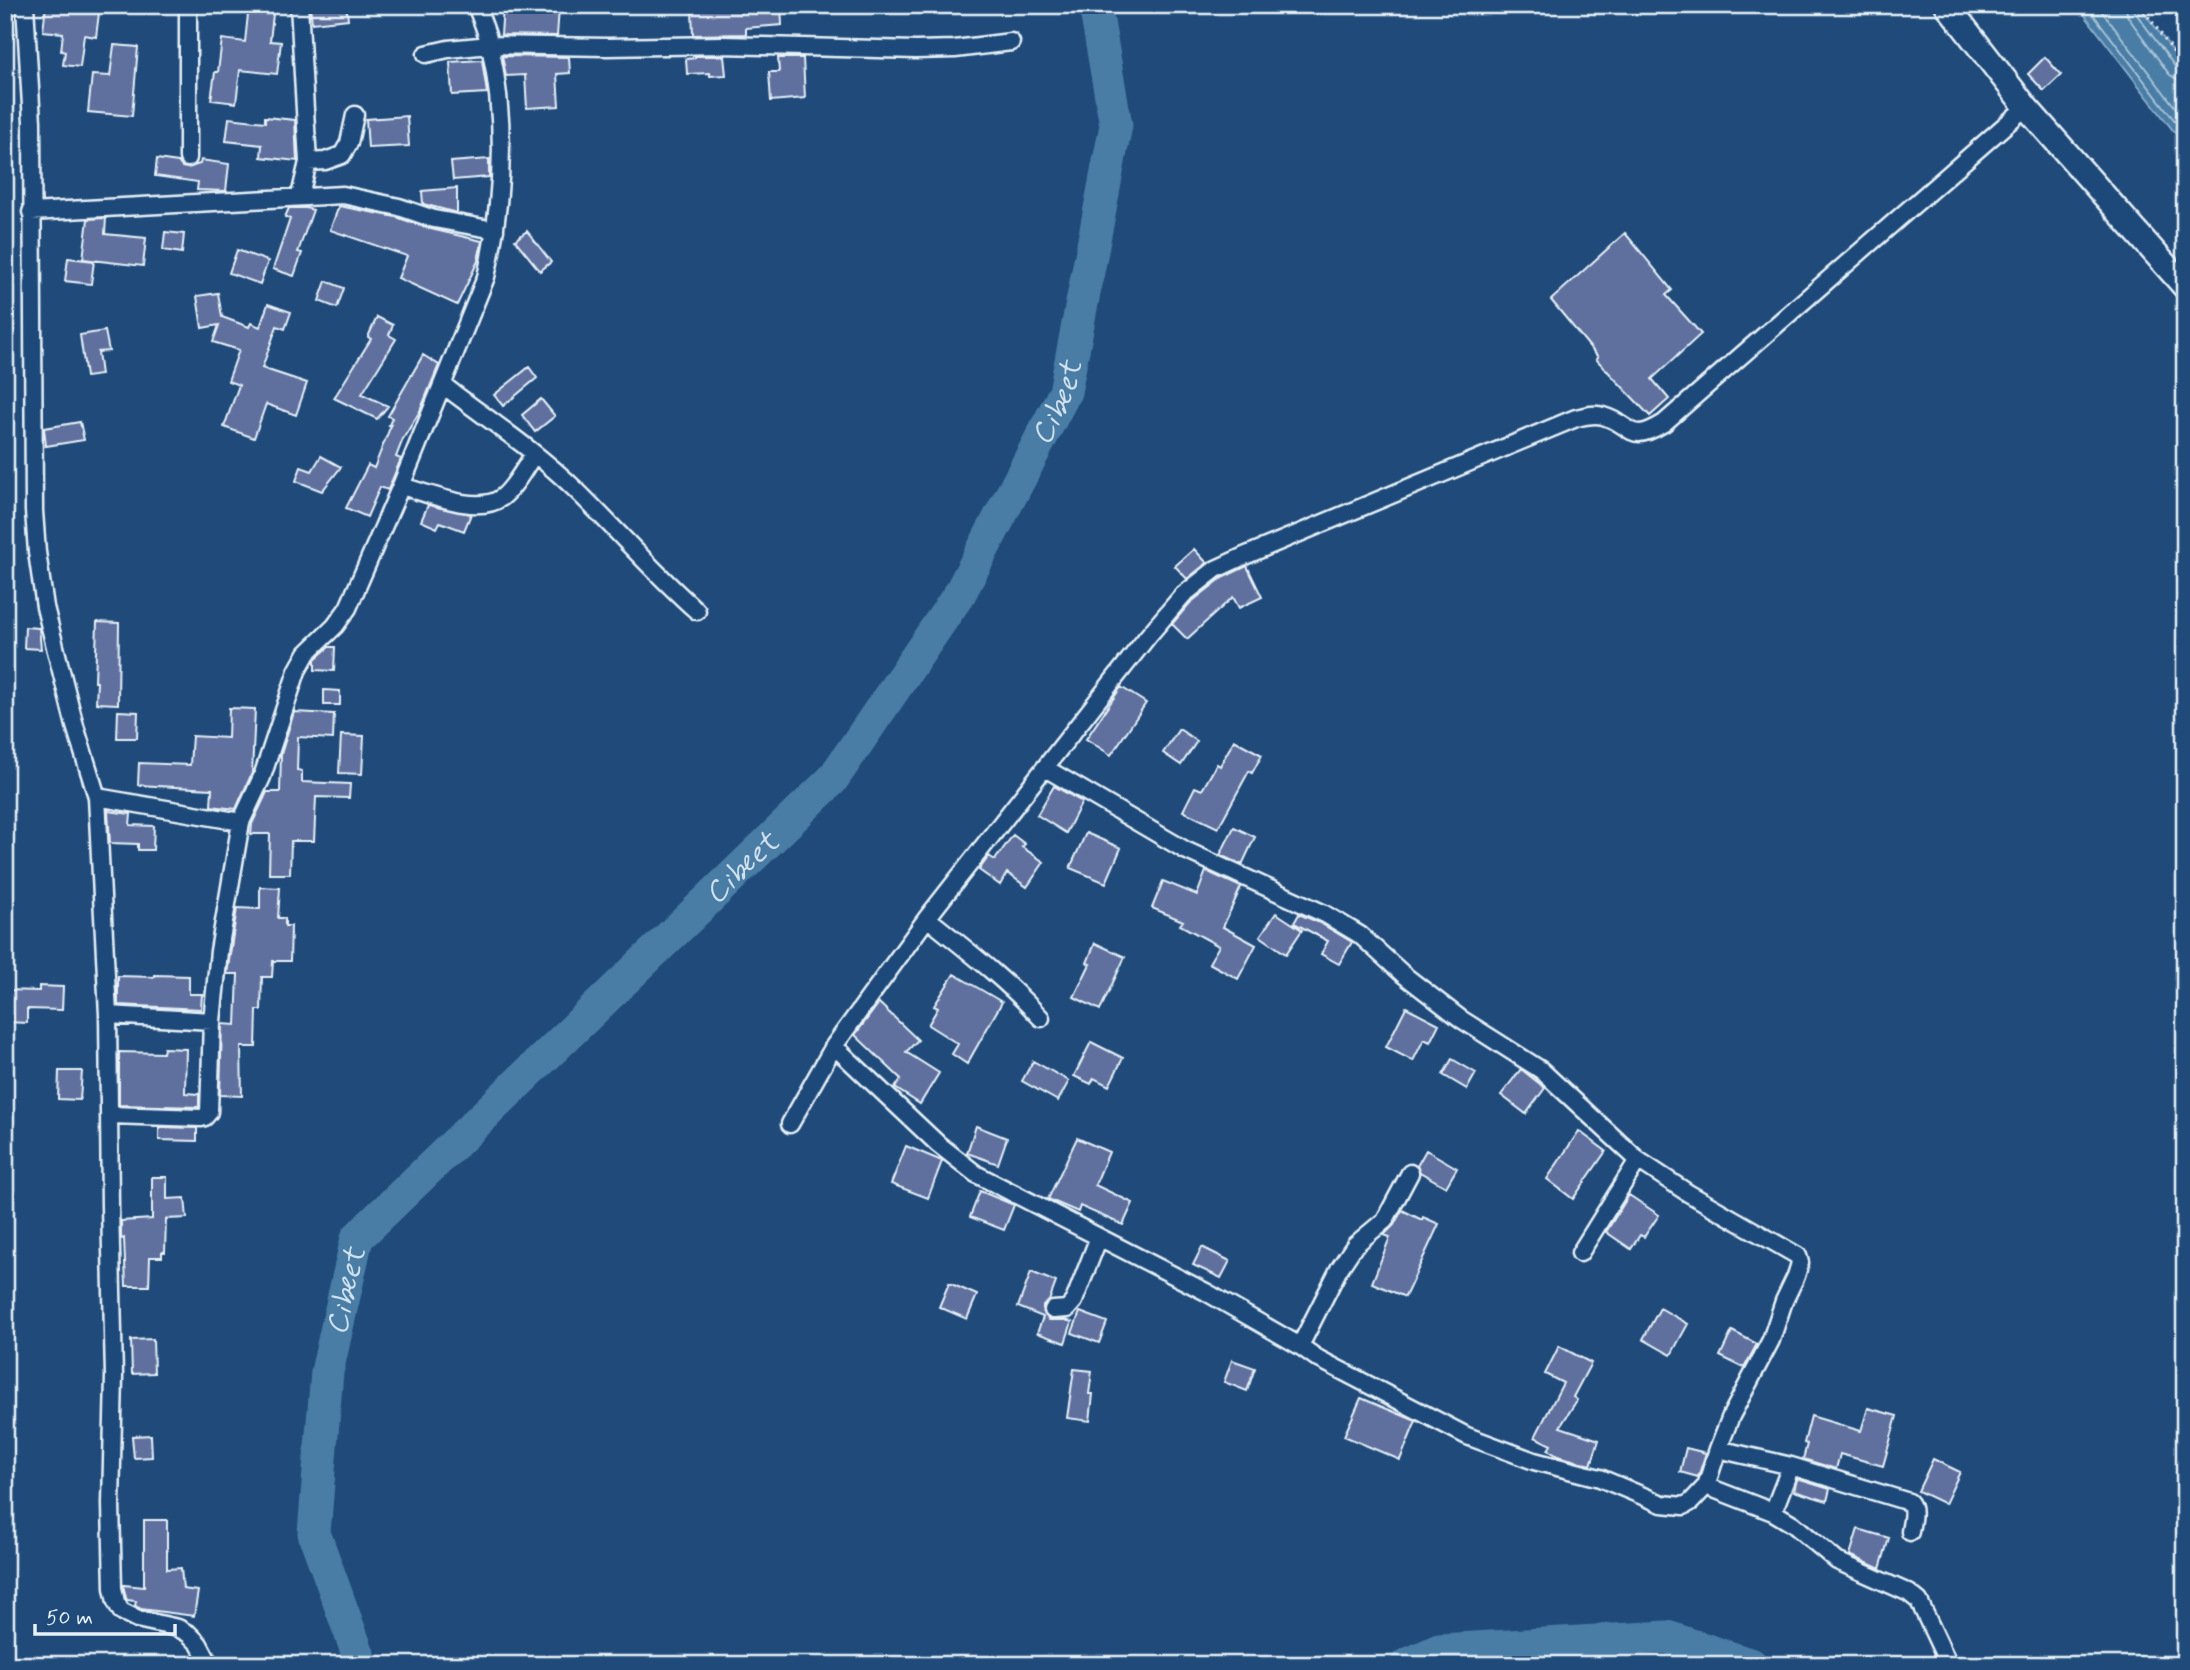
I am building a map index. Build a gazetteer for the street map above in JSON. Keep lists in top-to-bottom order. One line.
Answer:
{"water":["Cibeet"],"scale_bar":"50 m"}
